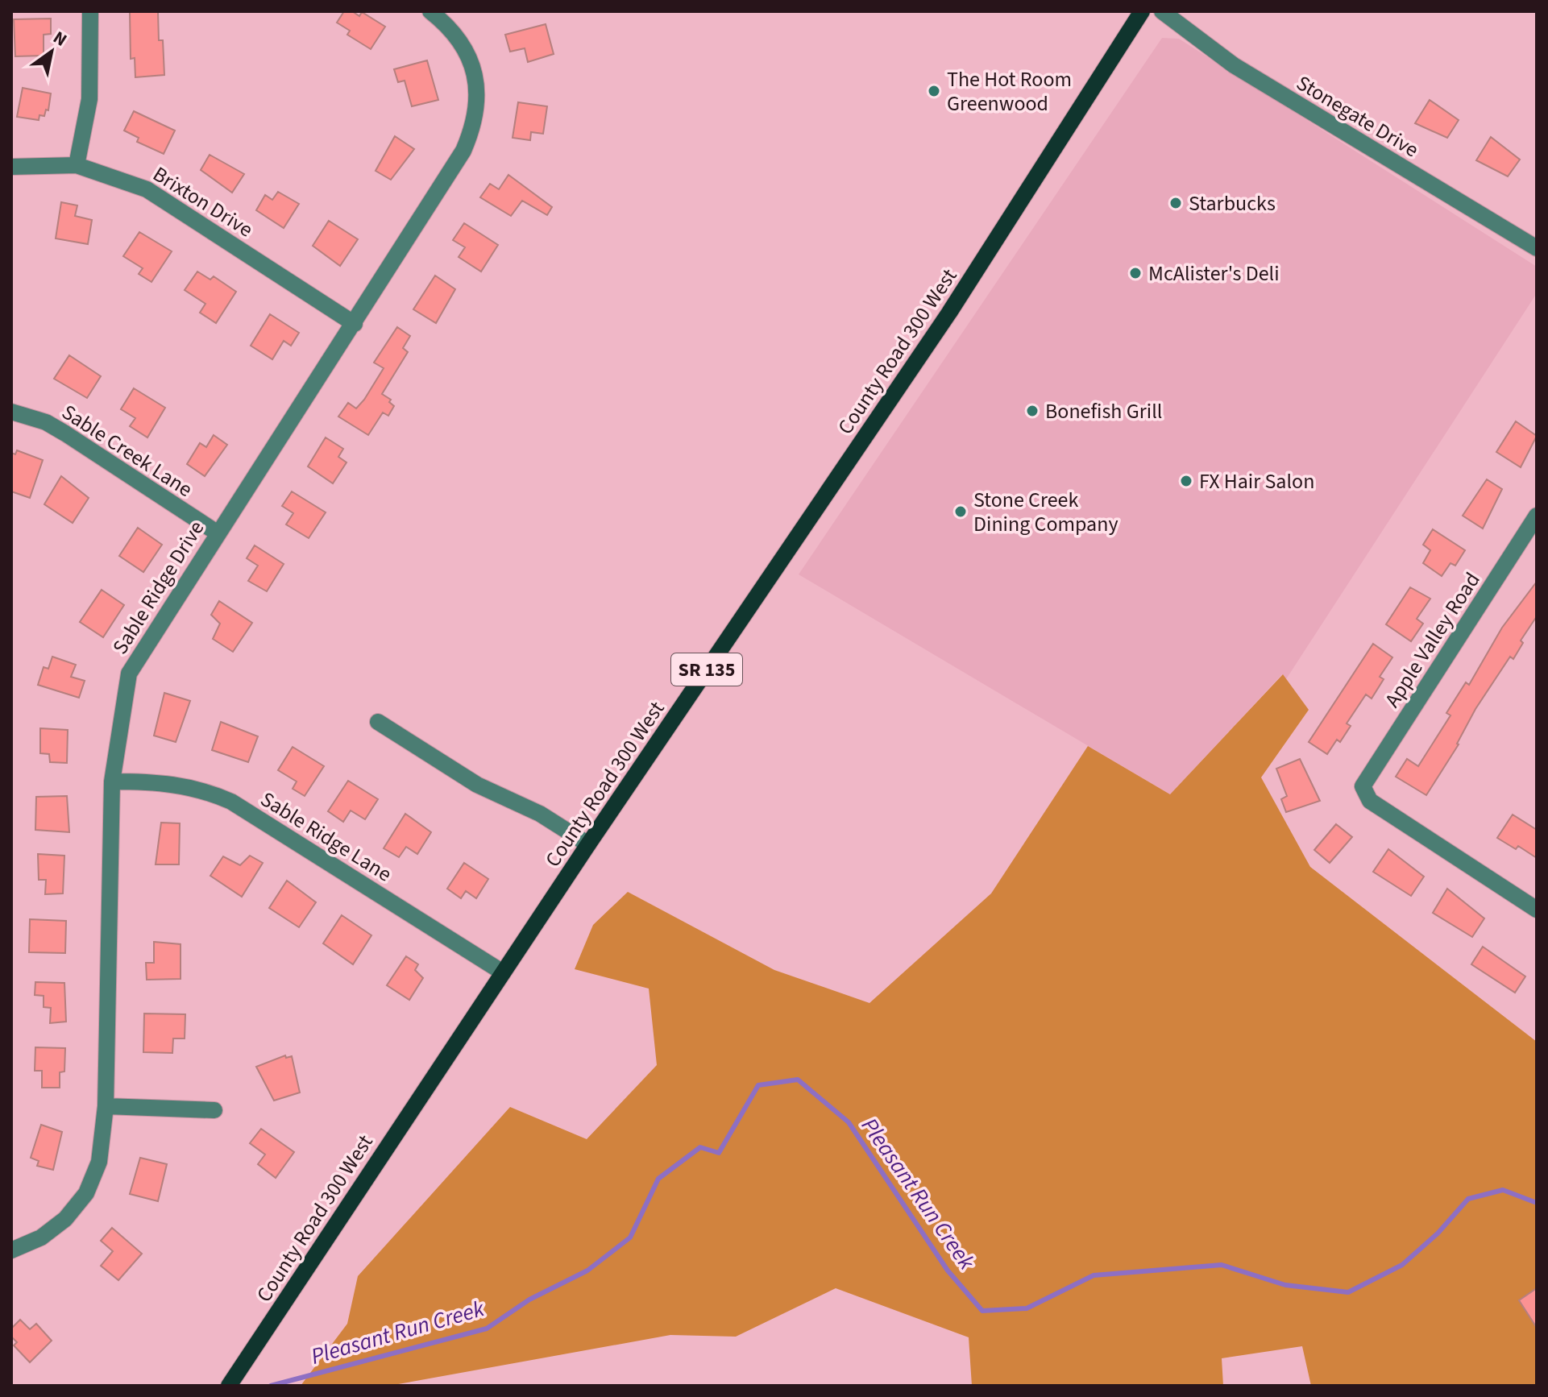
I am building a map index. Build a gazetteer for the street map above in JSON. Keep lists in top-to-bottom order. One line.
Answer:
{"streets":{"main road":["County Road 300 West","SR 135"],"street":["Stonegate Drive","Brixton Drive","Sable Creek Lane","Sable Ridge Drive","Apple Valley Road","Sable Ridge Lane"]},"crossings":[["Brixton Drive","Sable Ridge Drive"],["County Road 300 West","Sable Ridge Lane"],["Sable Creek Lane","Sable Ridge Drive"],["Sable Ridge Drive","Sable Ridge Lane"]],"water":["Pleasant Run Creek"],"places":["The Hot Room Greenwood","Starbucks","McAlister's Deli","Bonefish Grill","FX Hair Salon","Stone Creek Dining Company"],"north":"top right"}
